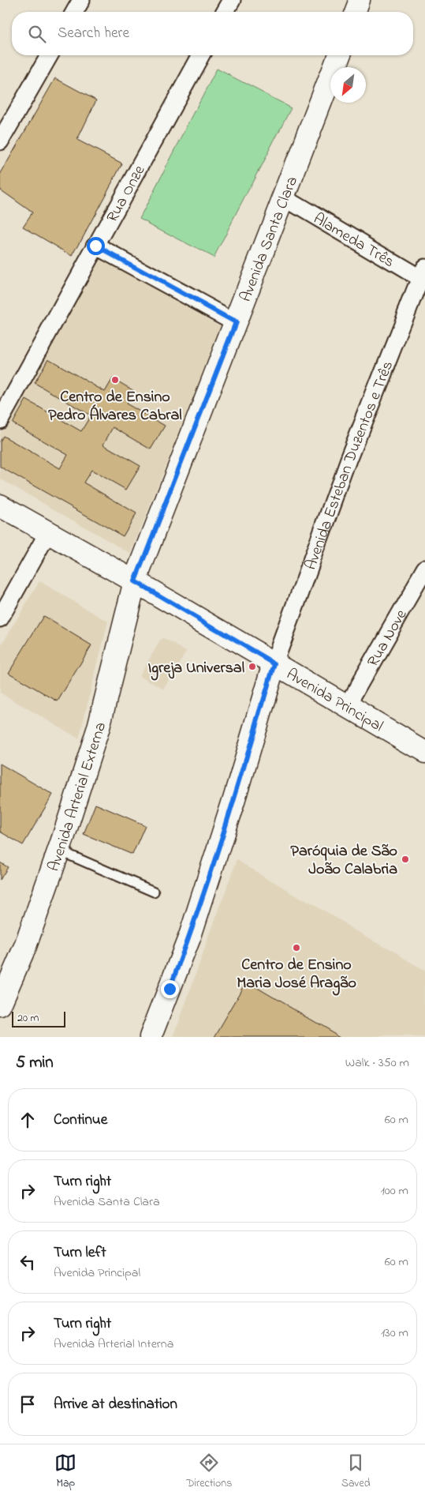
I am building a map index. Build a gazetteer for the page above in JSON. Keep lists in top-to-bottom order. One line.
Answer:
{"streets":{"main road":["Avenida Santa Clara","Avenida Principal","Avenida Arterial Externa"],"street":["Rua Onze","Alameda Três","Avenida Esteban Duzentos e Três","Rua Nove"]},"crossings":[["Avenida Santa Clara","Alameda Três"],["Avenida Santa Clara","Avenida Principal"],["Avenida Santa Clara","Avenida Arterial Externa"],["Alameda Três","Avenida Esteban Duzentos e Três"],["Avenida Esteban Duzentos e Três","Avenida Principal"],["Rua Nove","Avenida Principal"],["Avenida Principal","Avenida Arterial Externa"]],"places":["Centro de Ensino Pedro Álvares Cabral","Igreja Universal","Paróquia de São João Calabria","Centro de Ensino Maria José Aragão"],"scale_bar":"20 m","north":"bottom left","page":{"search":"Search here","scale":"20 m","heading":["5 min","Walk · 350 m"],"list":[["Continue","60 m"],["Turn right","Avenida Santa Clara","100 m"],["Turn left","Avenida Principal","60 m"],["Turn right","Avenida Arterial Interna","130 m"],"Arrive at destination"],"nav":["Map","Directions","Saved"]}}
